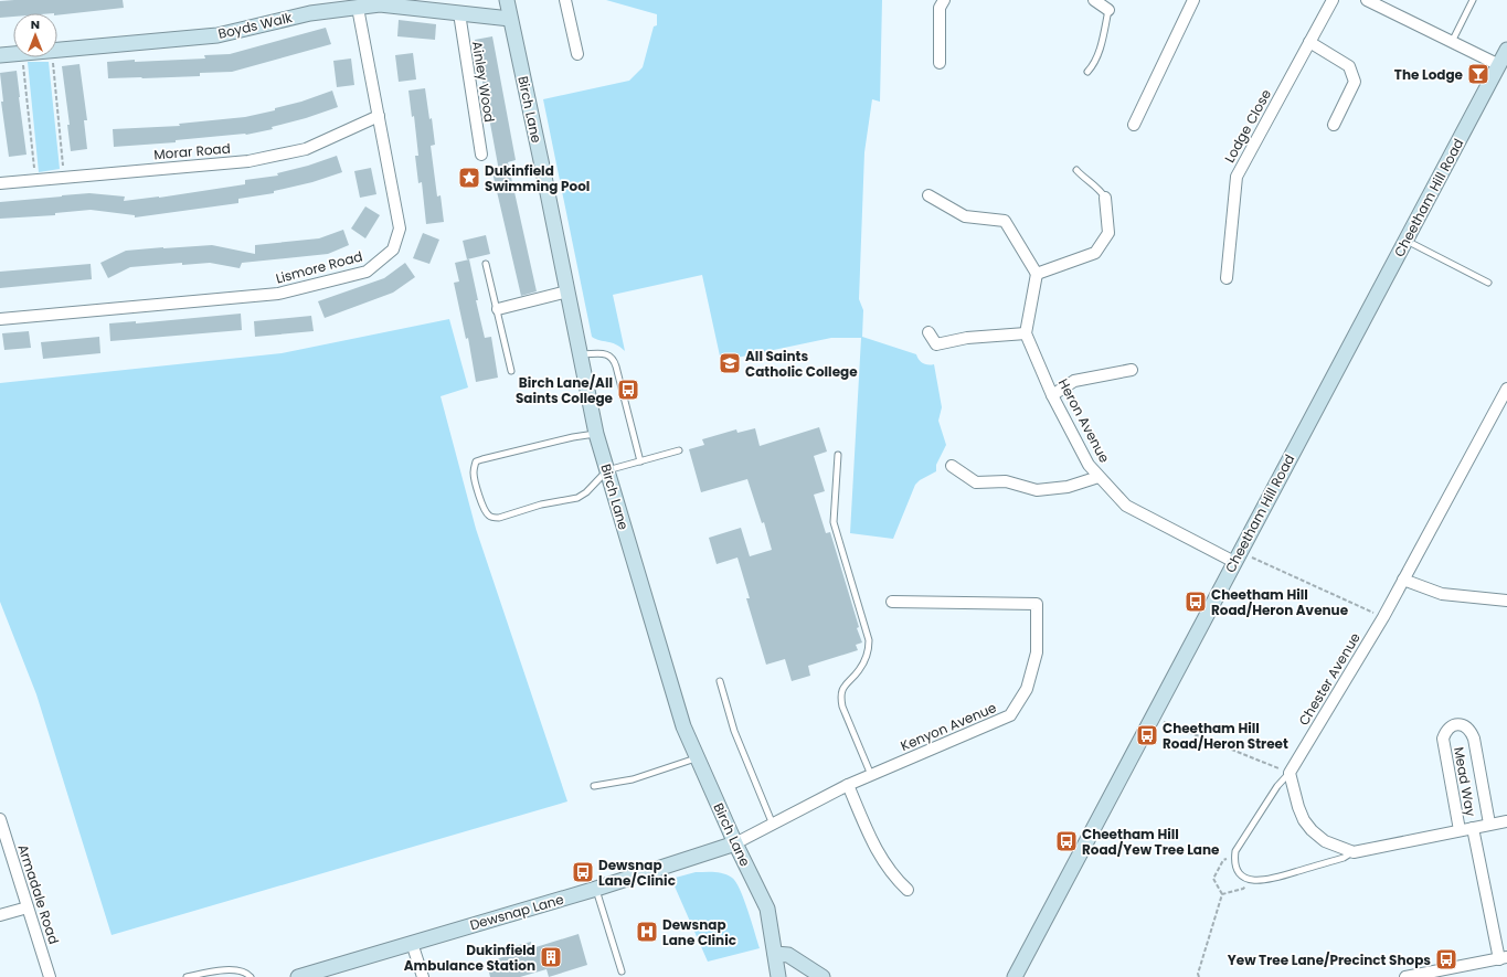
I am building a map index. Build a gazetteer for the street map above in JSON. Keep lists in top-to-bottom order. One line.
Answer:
{"streets":{"main road":["Boyds Walk","Birch Lane","Cheetham Hill Road","Dewsnap Lane"],"street":["Ainley Wood","Lodge Close","Morar Road","Lismore Road","Heron Avenue","Chester Avenue","Kenyon Avenue","Mead Way","Armadale Road"]},"crossings":[["Boyds Walk","Ainley Wood"],["Boyds Walk","Birch Lane"],["Boyds Walk","Lismore Road"],["Birch Lane","Kenyon Avenue"],["Birch Lane","Dewsnap Lane"],["Morar Road","Lismore Road"],["Cheetham Hill Road","Heron Avenue"],["Kenyon Avenue","Dewsnap Lane"]],"places":{"bar":["The Lodge"],"place":["Dukinfield Swimming Pool"],"school or university":["All Saints Catholic College"],"bus stop":["Birch Lane/All Saints College","Cheetham Hill Road/Heron Avenue","Cheetham Hill Road/Heron Street","Cheetham Hill Road/Yew Tree Lane","Dewsnap Lane/Clinic","Yew Tree Lane/Precinct Shops"],"hospital":["Dewsnap Lane Clinic"],"building":["Dukinfield Ambulance Station"]},"north":"top"}
